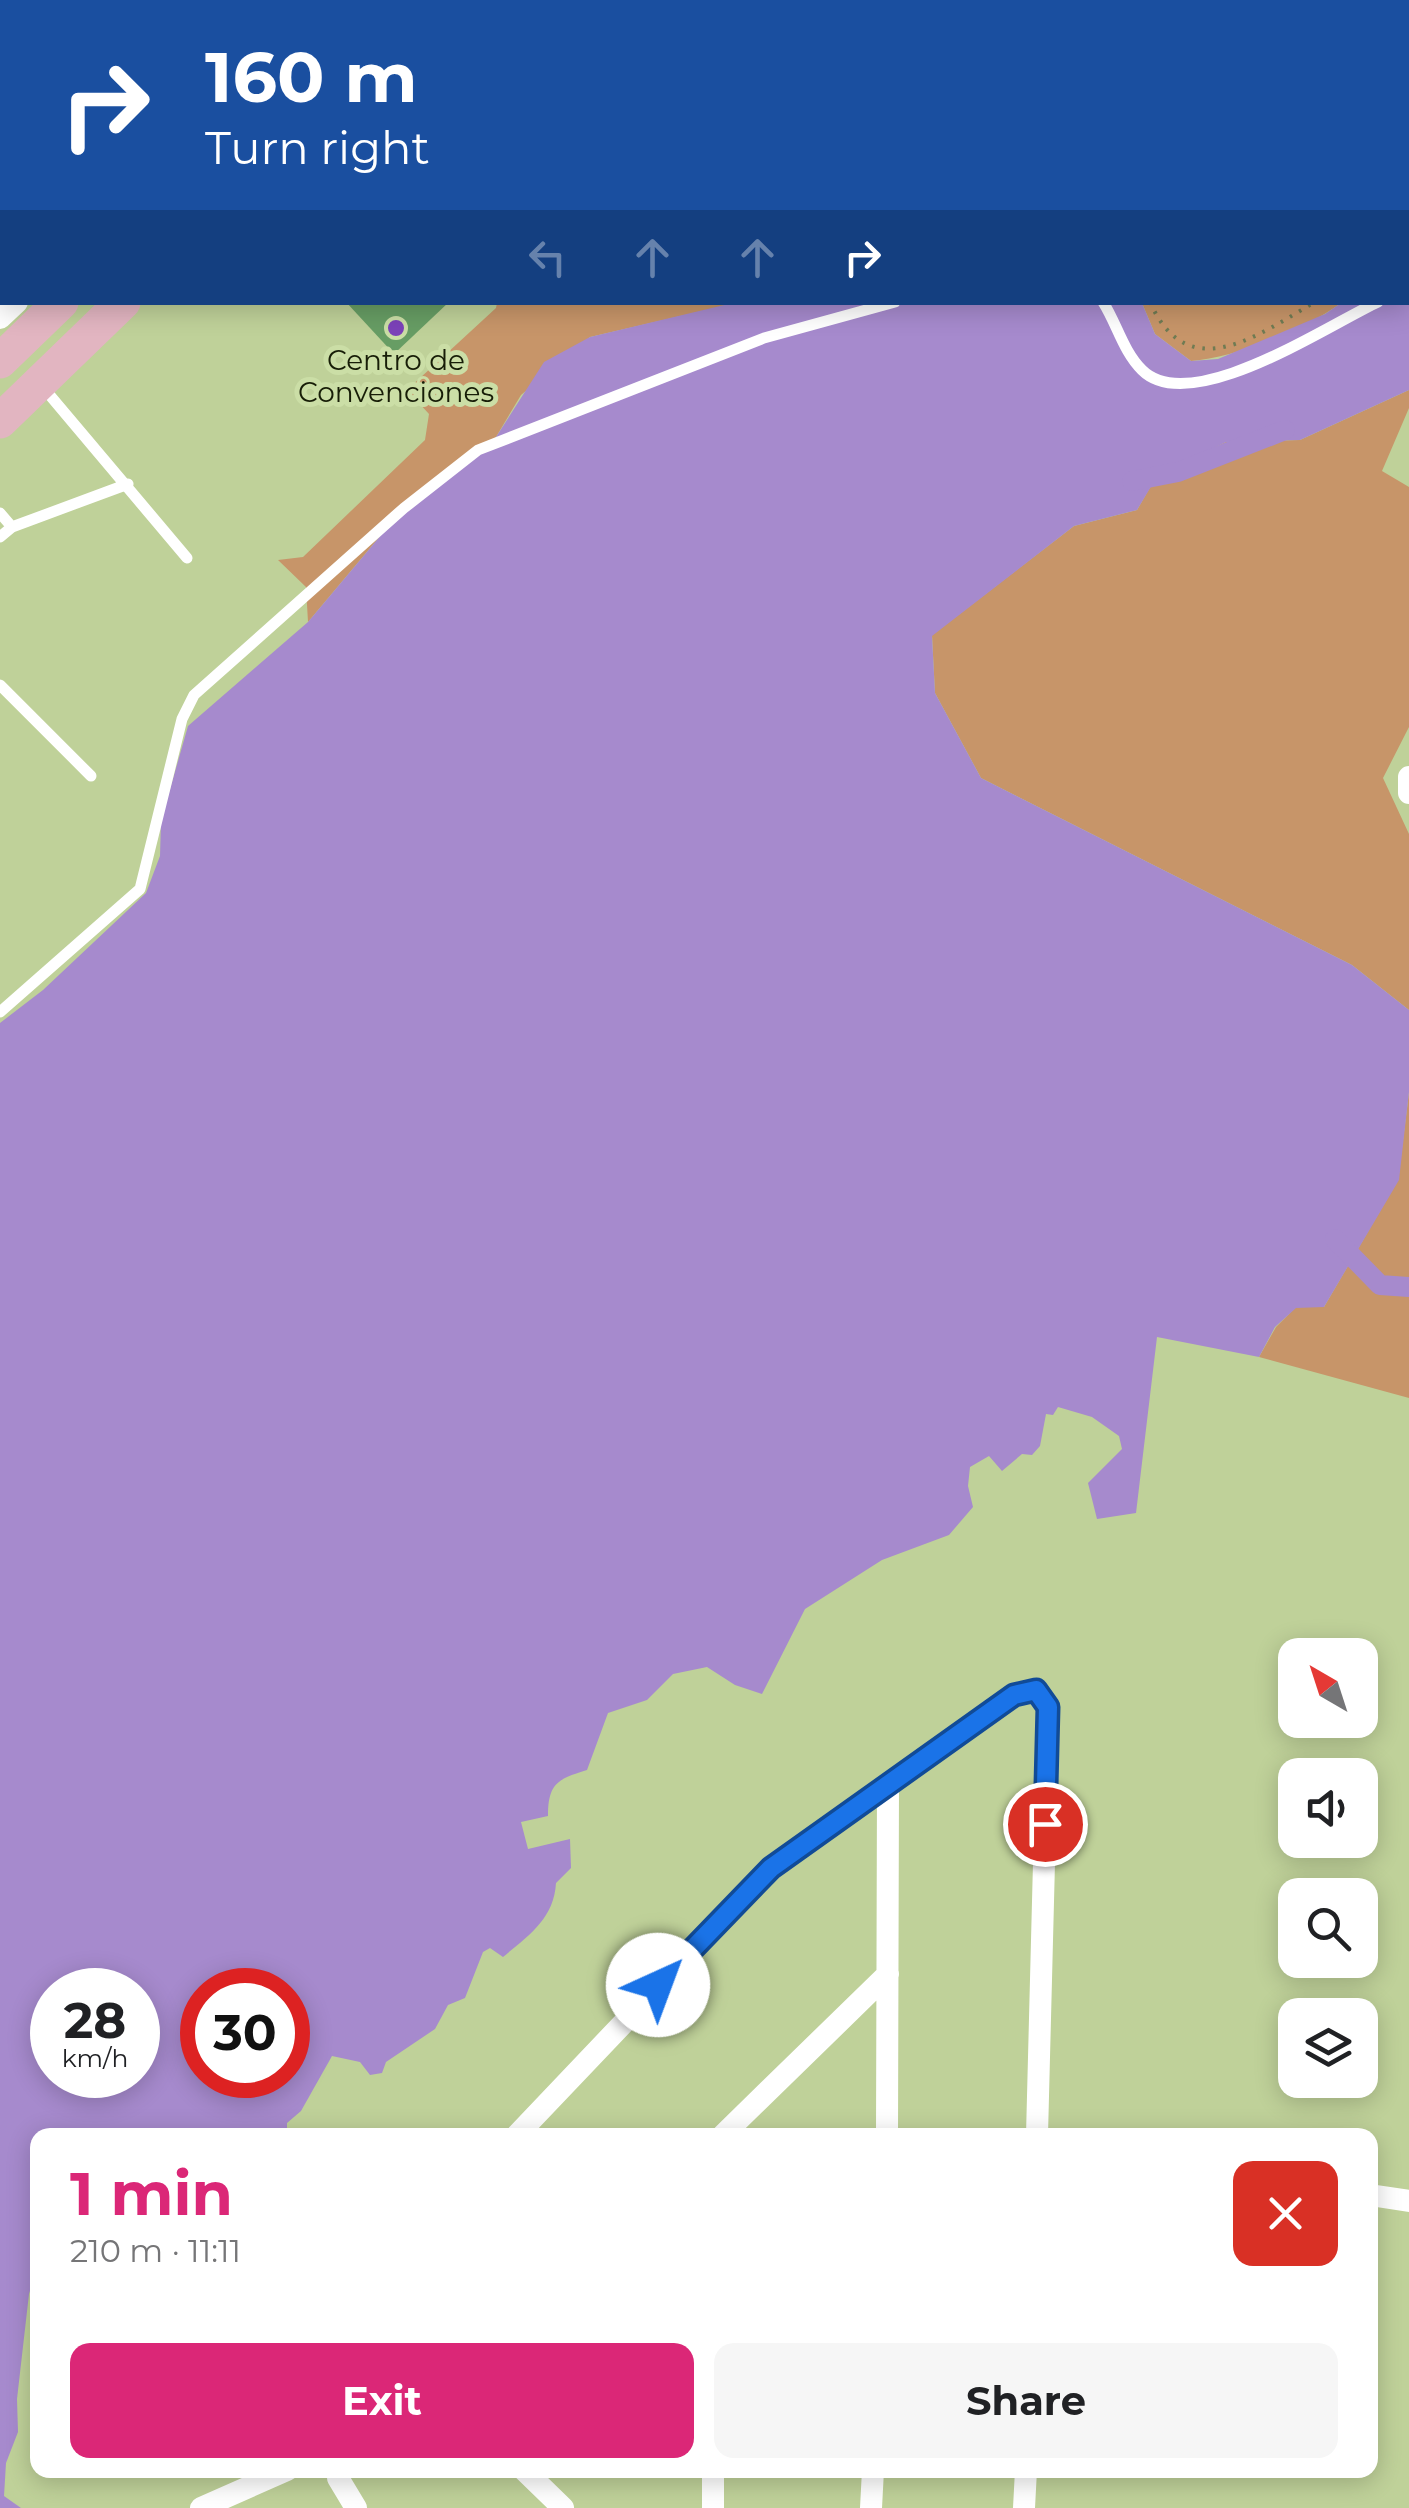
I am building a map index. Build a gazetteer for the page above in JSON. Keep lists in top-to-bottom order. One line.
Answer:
{"places":["Centro de Convenciones"],"north":"top left","page":{"turn":["160 m","Turn right"],"speed":"28 km/h","limit":"30","heading":["1 min","210 m · 11:11"],"buttons":["Exit","Share"]}}
